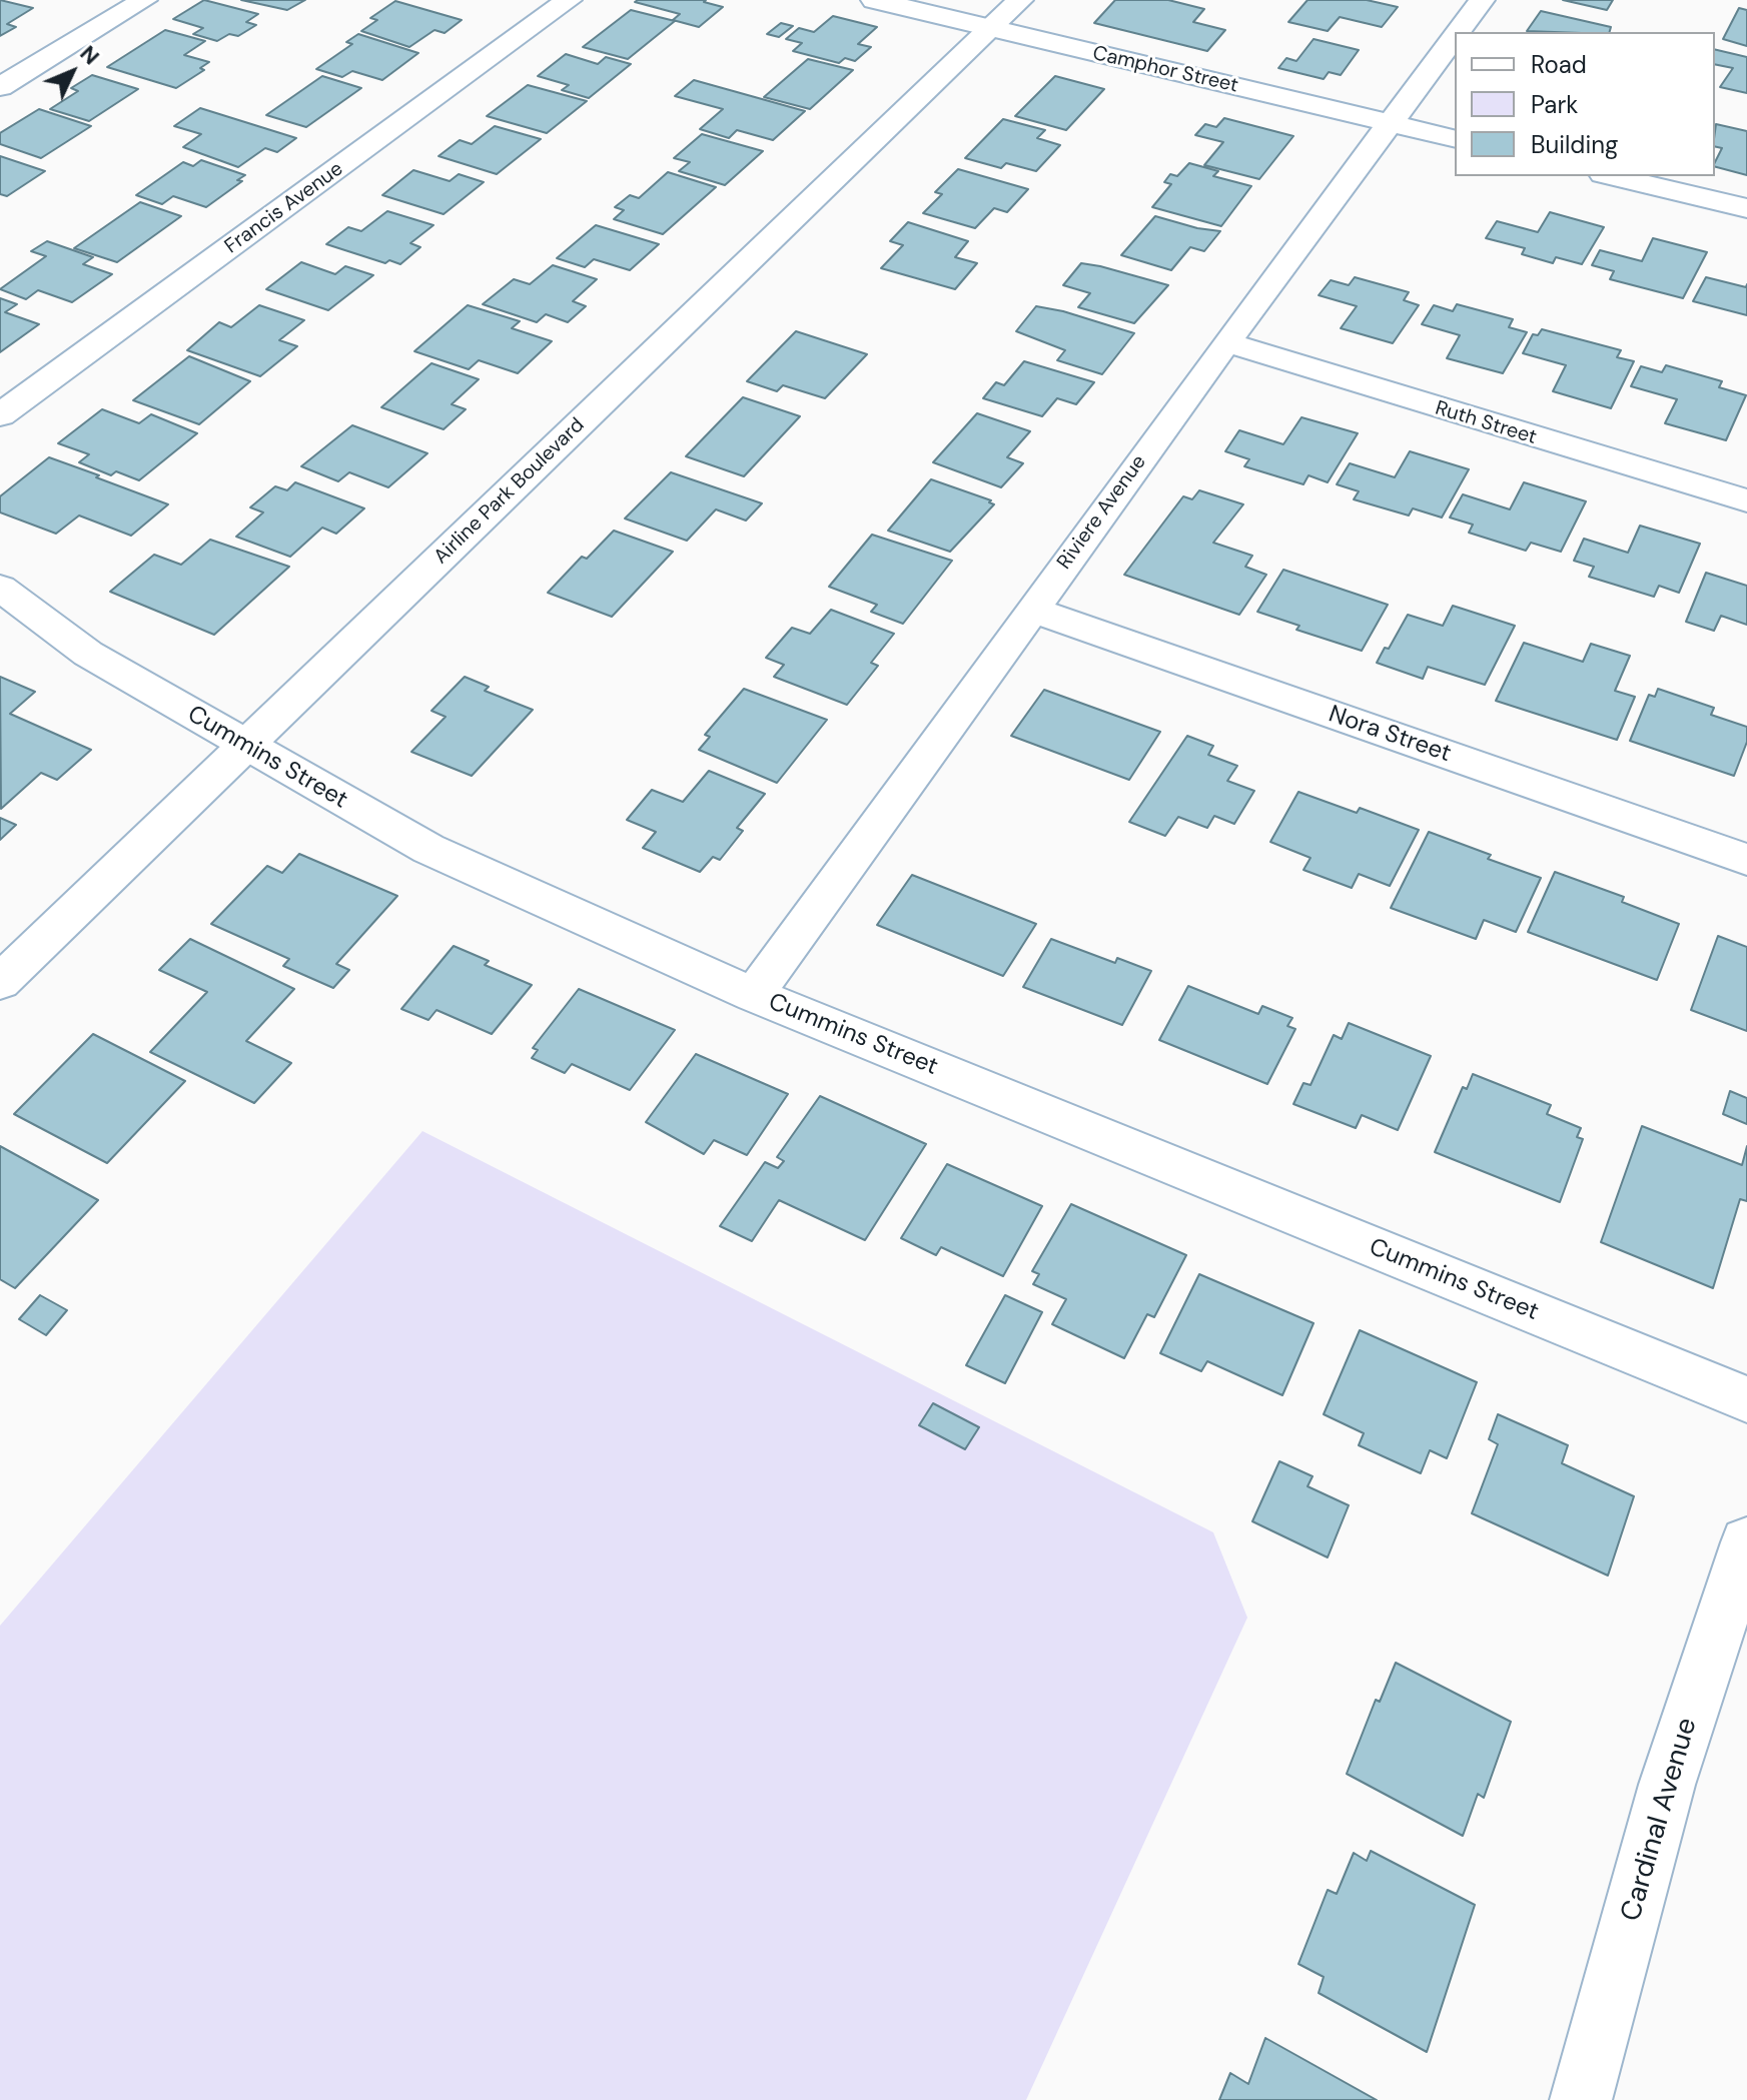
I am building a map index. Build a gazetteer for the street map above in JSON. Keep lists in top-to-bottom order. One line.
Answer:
{"streets":{"street":["Camphor Street","Francis Avenue","Ruth Street","Airline Park Boulevard","Riviere Avenue","Nora Street","Cummins Street","Cardinal Avenue"]},"crossings":[["Camphor Street","Airline Park Boulevard"],["Camphor Street","Riviere Avenue"],["Ruth Street","Riviere Avenue"],["Airline Park Boulevard","Cummins Street"],["Riviere Avenue","Nora Street"],["Riviere Avenue","Cummins Street"]],"legend":["Road","Park","Building"],"north":"top right"}
